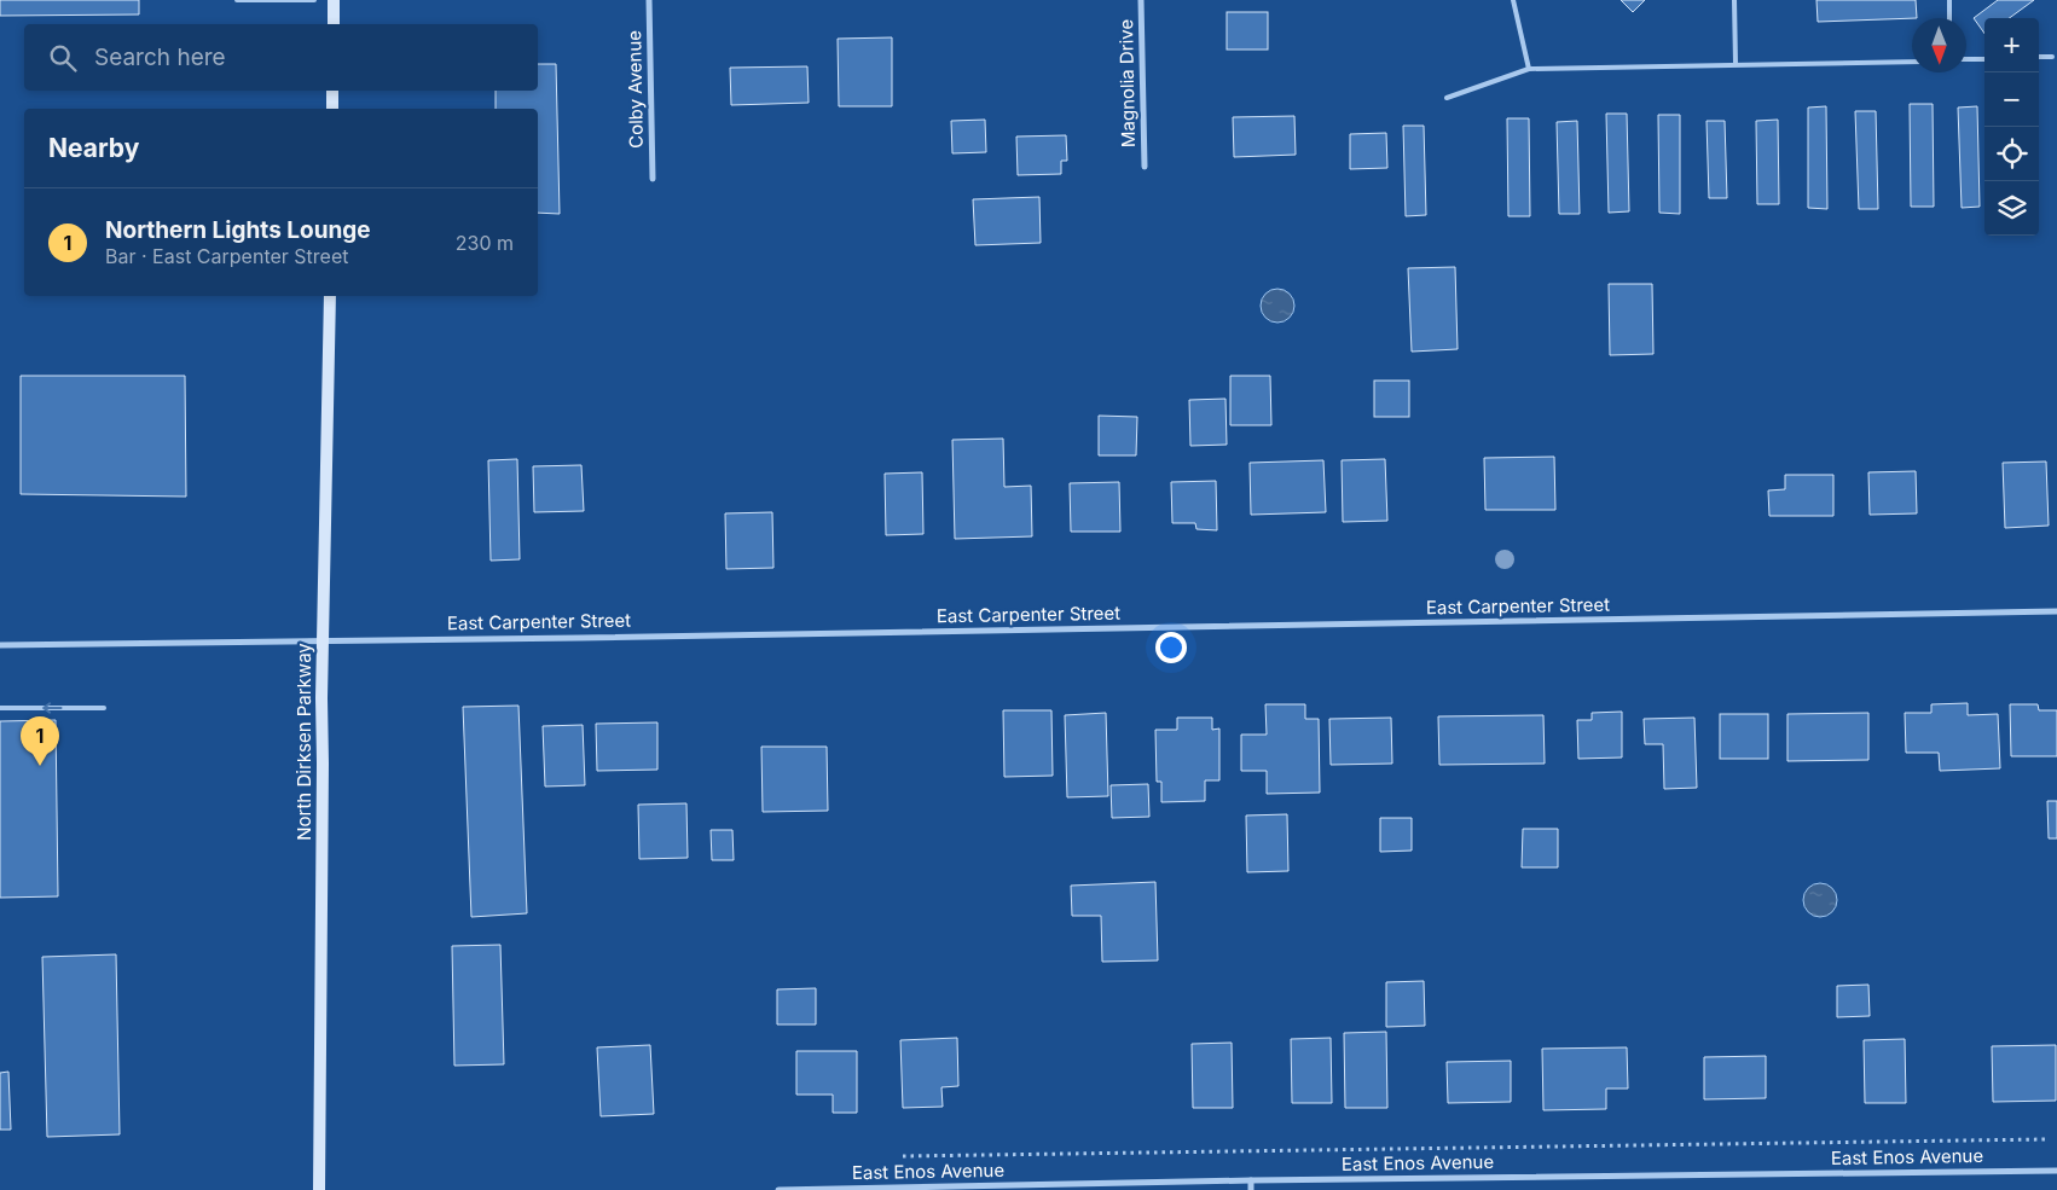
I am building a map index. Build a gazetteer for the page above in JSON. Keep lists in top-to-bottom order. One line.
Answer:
{"streets":{"main road":["North Dirksen Parkway"],"street":["Magnolia Drive","Colby Avenue","East Carpenter Street","East Enos Avenue"]},"crossings":[["East Carpenter Street","North Dirksen Parkway"]],"north":"bottom","page":{"map_buttons":["+","−"],"search":"Search here","heading":"Nearby","list":[{"mark":"1","name":"Northern Lights Lounge","note":"Bar · East Carpenter Street","value":"230 m"}],"pins":"1"}}
